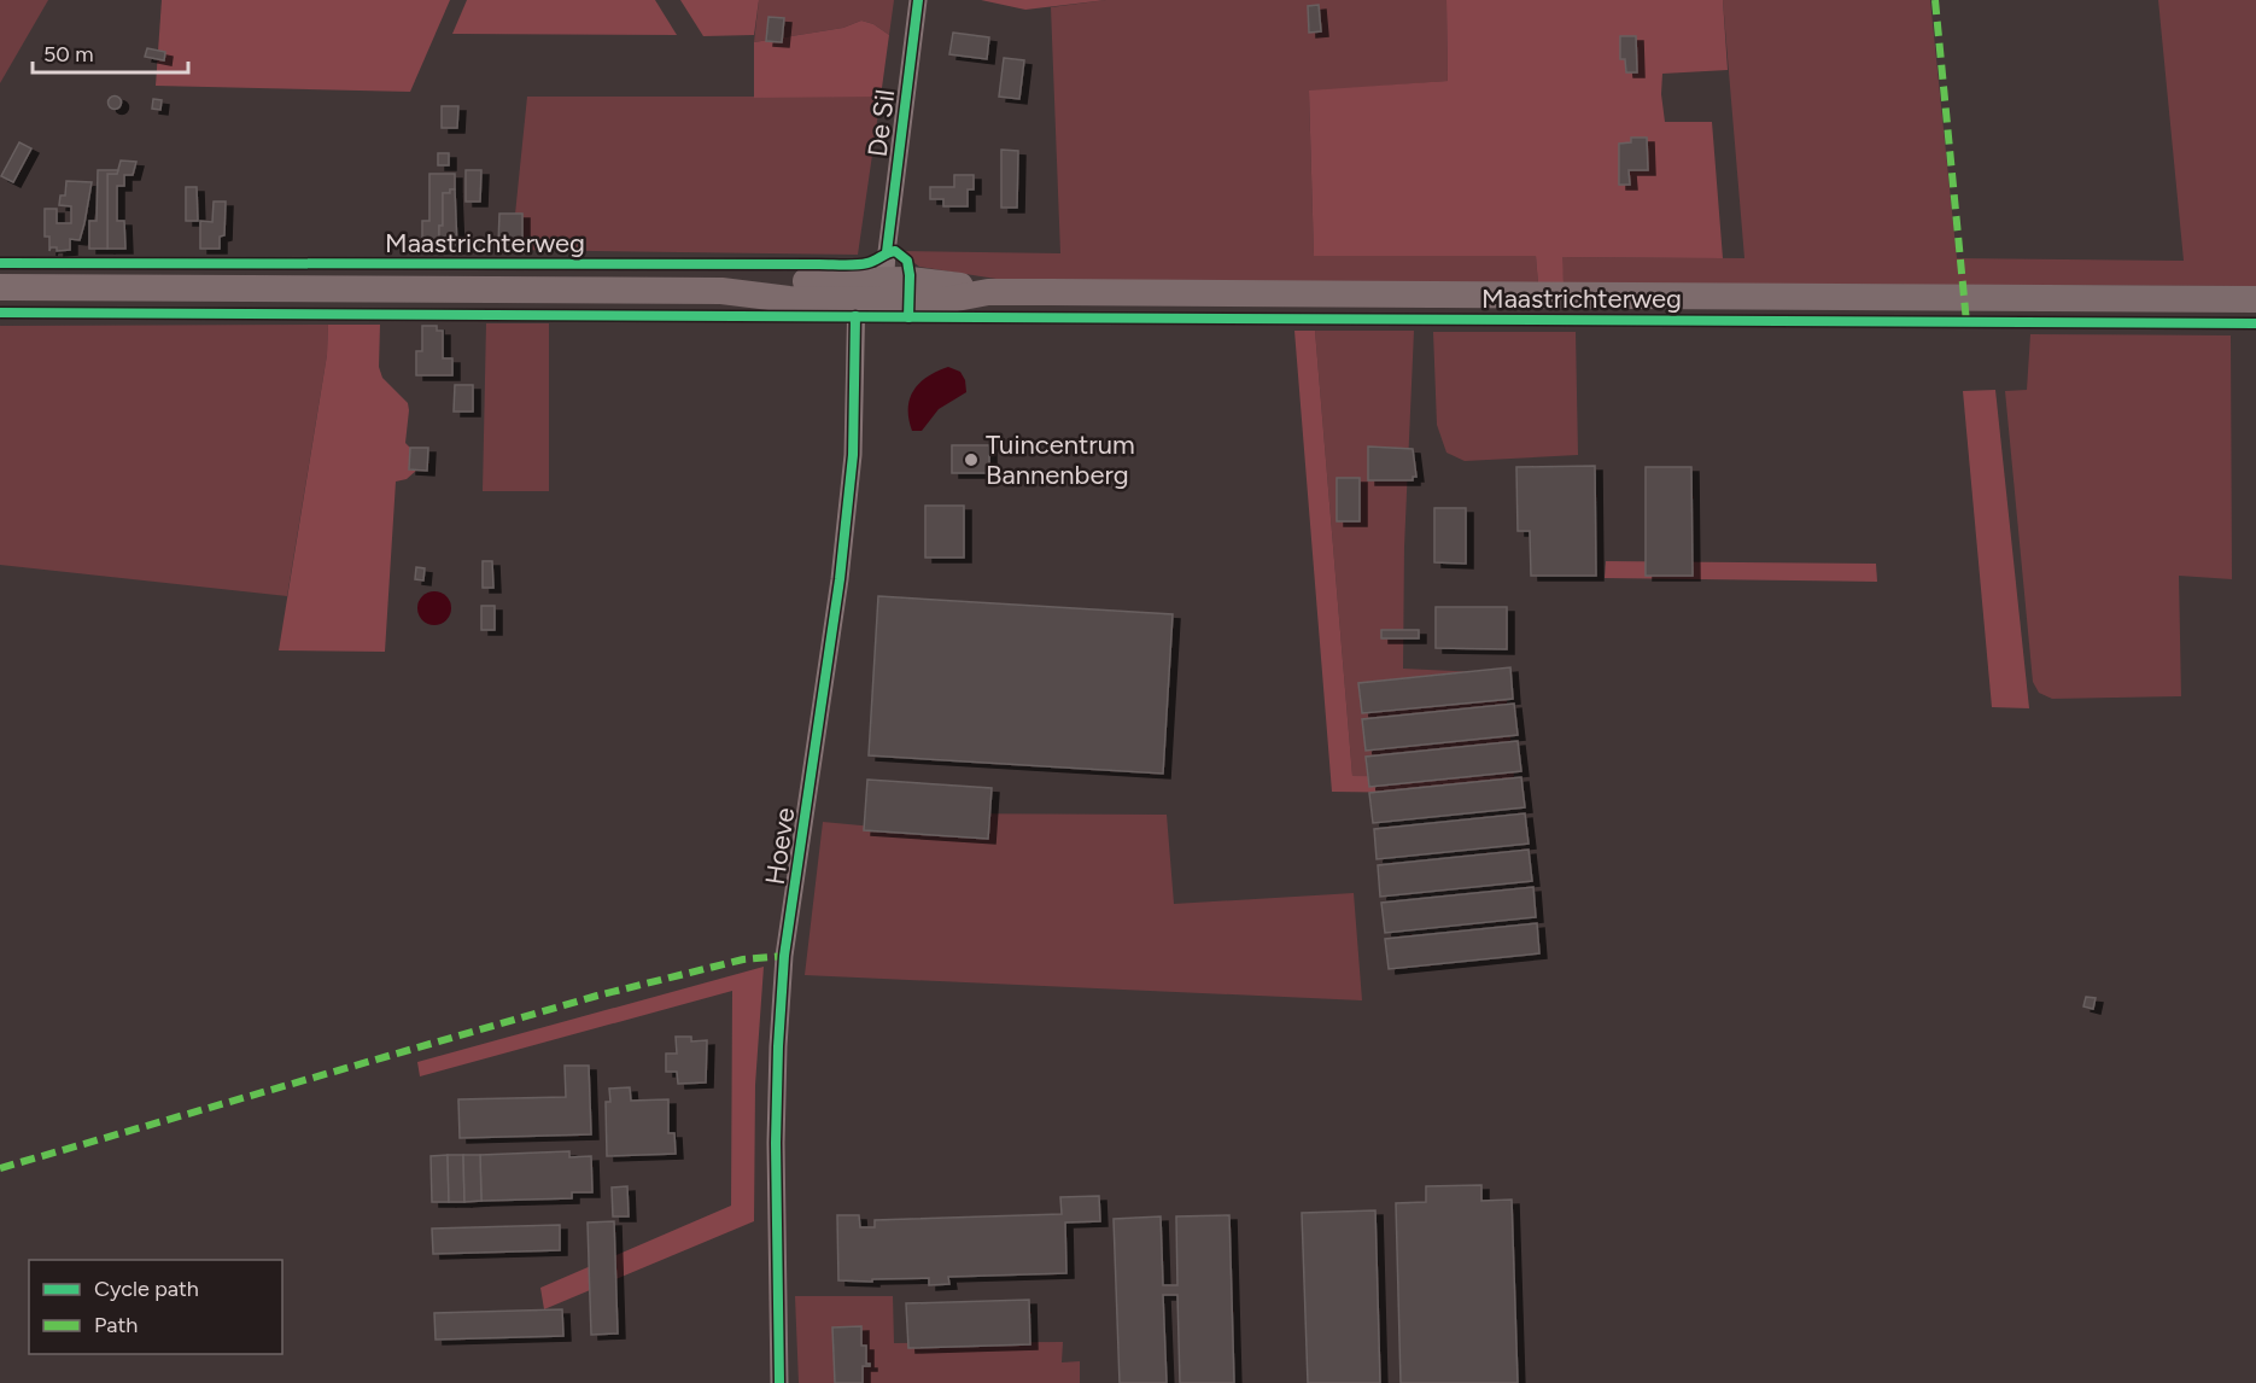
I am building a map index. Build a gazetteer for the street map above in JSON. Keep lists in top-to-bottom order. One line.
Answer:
{"streets":{"main road":["Maastrichterweg"],"street":["De Sil","Hoeve"]},"crossings":[["De Sil","Maastrichterweg"],["Maastrichterweg","Hoeve"]],"places":["Tuincentrum Bannenberg"],"legend":["Cycle path","Path"],"scale_bar":"50 m"}
